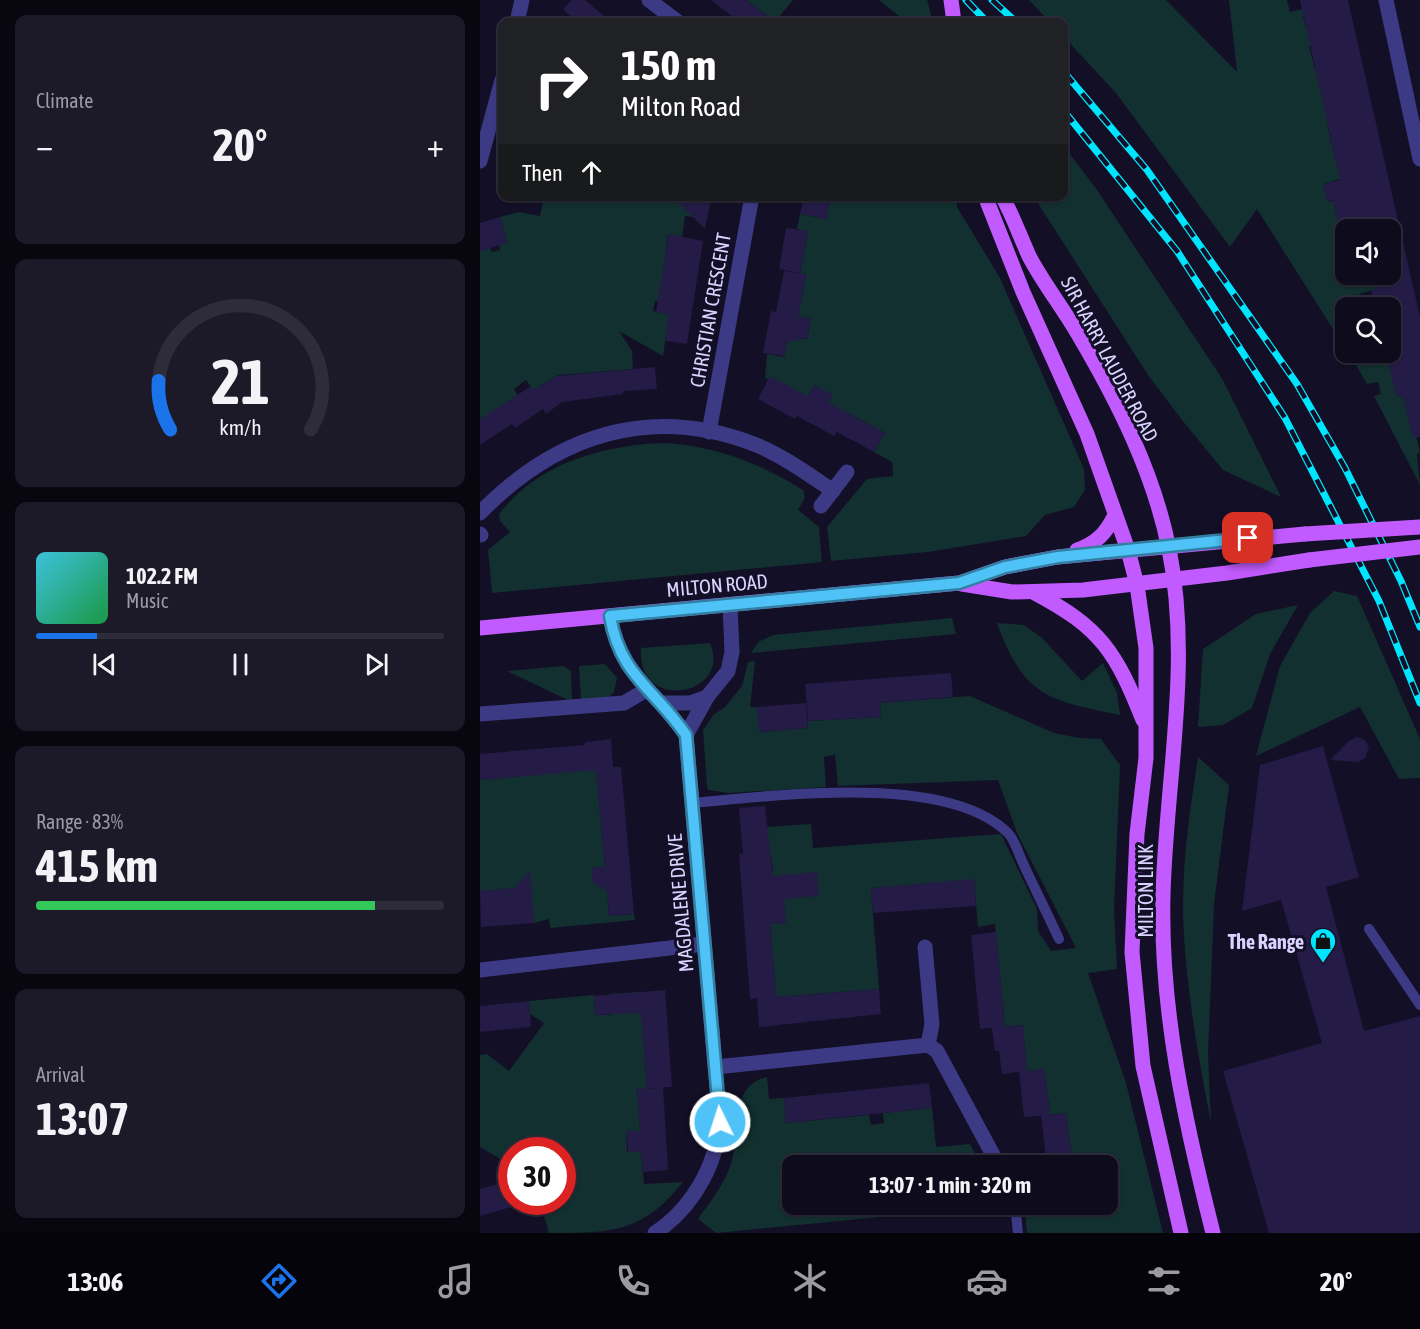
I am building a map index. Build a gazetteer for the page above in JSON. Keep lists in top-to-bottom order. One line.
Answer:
{"streets":{"main road":["SIR HARRY LAUDER ROAD","MILTON ROAD","MILTON LINK"],"street":["CHRISTIAN CRESCENT","MAGDALENE DRIVE"]},"crossings":[["SIR HARRY LAUDER ROAD","MILTON ROAD"],["SIR HARRY LAUDER ROAD","MILTON LINK"],["MILTON ROAD","MILTON LINK"]],"places":{"shop":["The Range"]},"page":{"tile":["Climate",["Range · 83%","415 km"],["Arrival","13:07"]],"turn":["150 m","Milton Road"],"heat":["−","20°","+"],"then":"Then","song":["102.2 FM","Music"],"limit":"30","trip":"13:07 · 1 min · 320 m","tabs":["13:06","20°"],"gauge":["21","km/h"]}}
